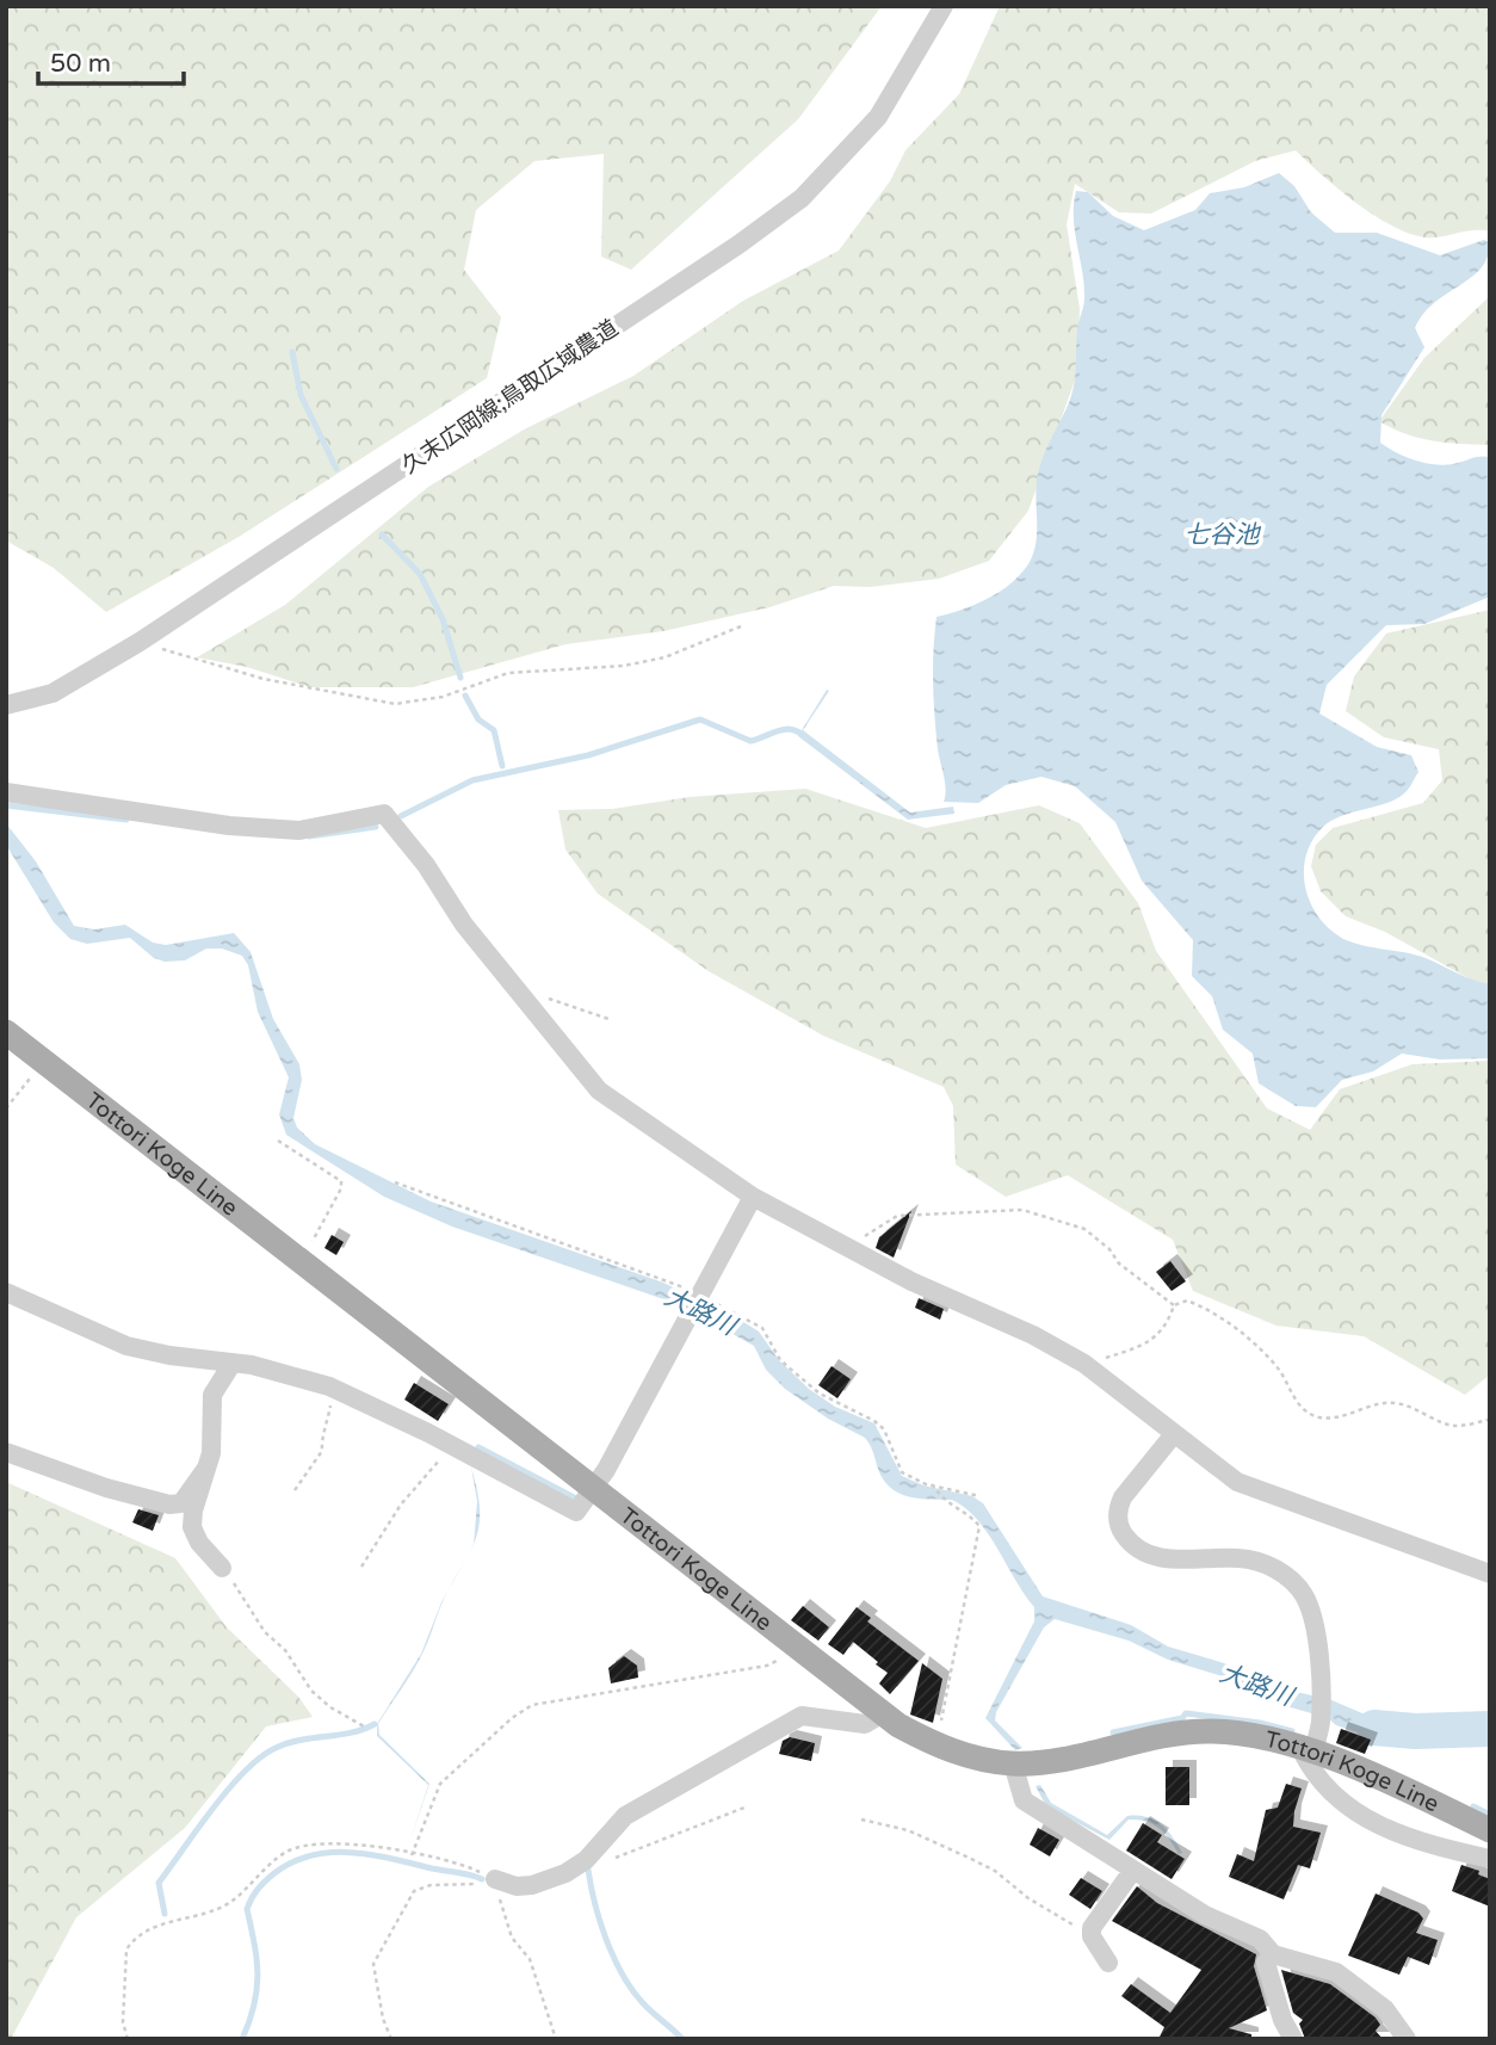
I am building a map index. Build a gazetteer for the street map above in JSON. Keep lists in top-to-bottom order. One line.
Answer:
{"streets":{"main road":["Tottori Koge Line"],"street":["久末広岡線;鳥取広域農道"]},"water":["七谷池","大路川"],"scale_bar":"50 m"}
